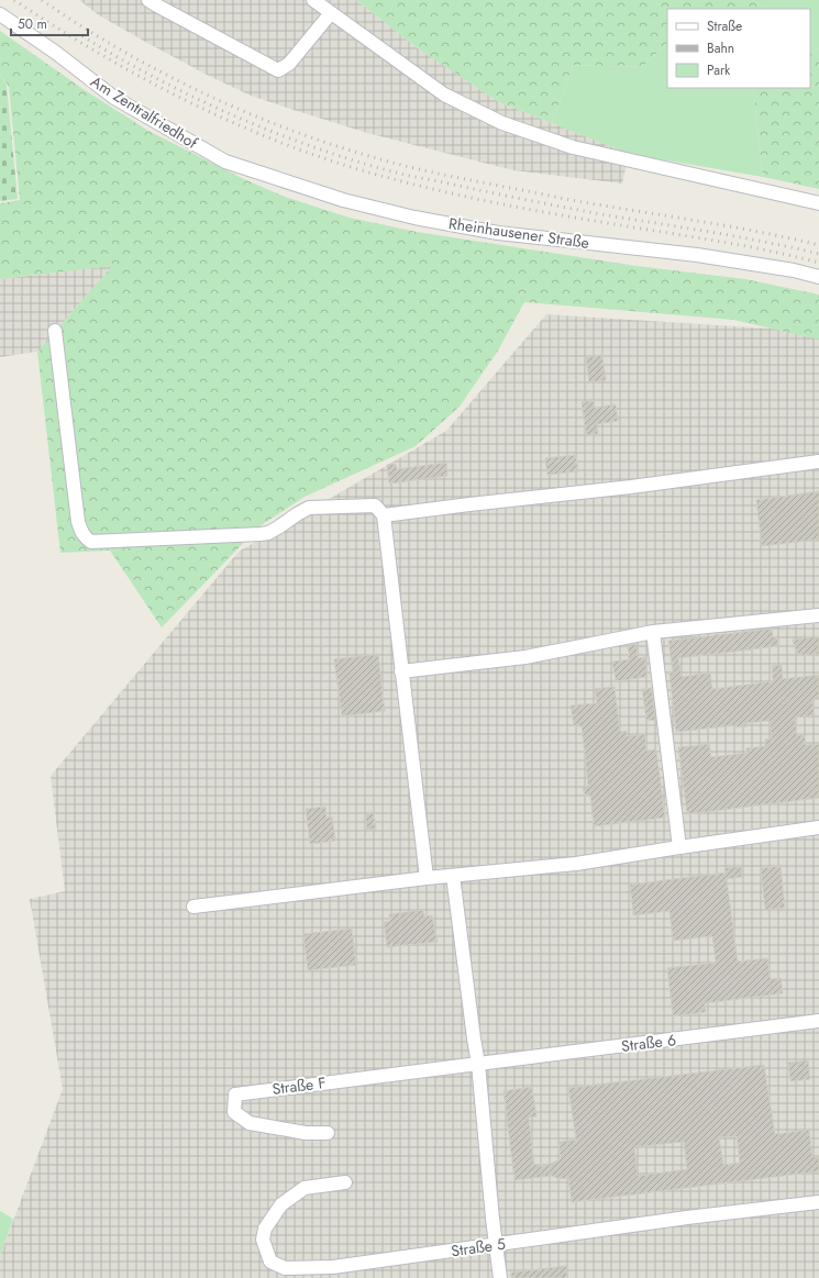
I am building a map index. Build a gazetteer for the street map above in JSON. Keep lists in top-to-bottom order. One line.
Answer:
{"streets":{"street":["Am Zentralfriedhof","Rheinhausener Straße","Straße 6","Straße F","Straße 5"]},"crossings":[["Am Zentralfriedhof","Rheinhausener Straße"],["Straße 6","Straße F"]],"legend":["Straße","Bahn","Park"],"scale_bar":"50 m"}
